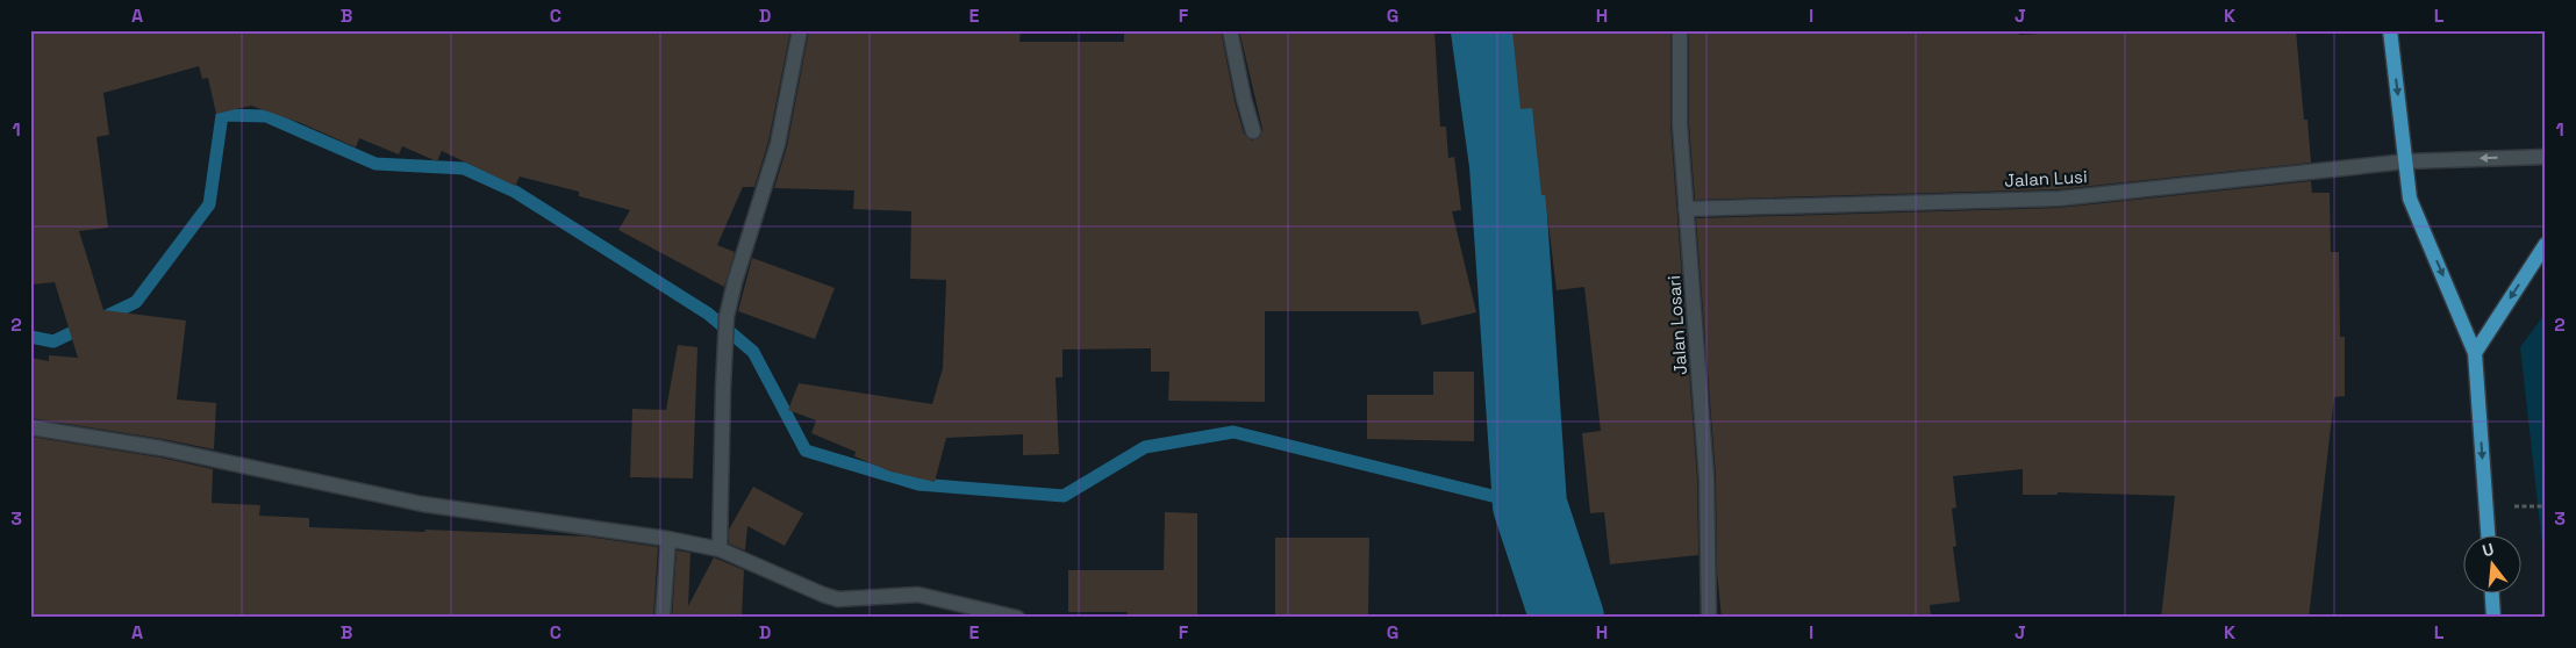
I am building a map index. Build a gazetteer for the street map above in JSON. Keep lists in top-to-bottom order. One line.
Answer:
{"streets":{"street":["Jalan Lusi","Jalan Losari"]},"crossings":[["Jalan Lusi","Jalan Losari"]],"north":"top","grid":{"columns":["A","B","C","D","E","F","G","H","I","J","K","L"],"rows":["1","2","3"]}}
